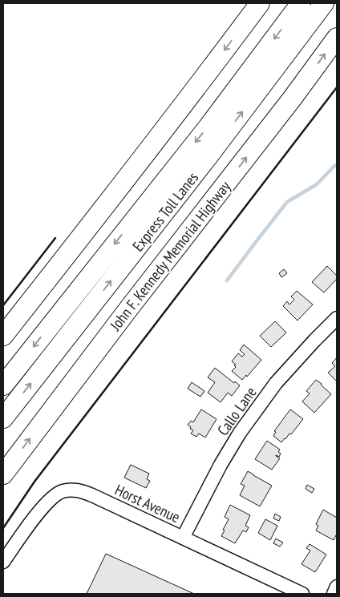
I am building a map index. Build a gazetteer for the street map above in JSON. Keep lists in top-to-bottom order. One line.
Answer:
{"streets":{"highway":["Express Toll Lanes","John F. Kennedy Memorial Highway"],"street":["Callo Lane","Horst Avenue"]},"crossings":[["Callo Lane","Horst Avenue"]]}
